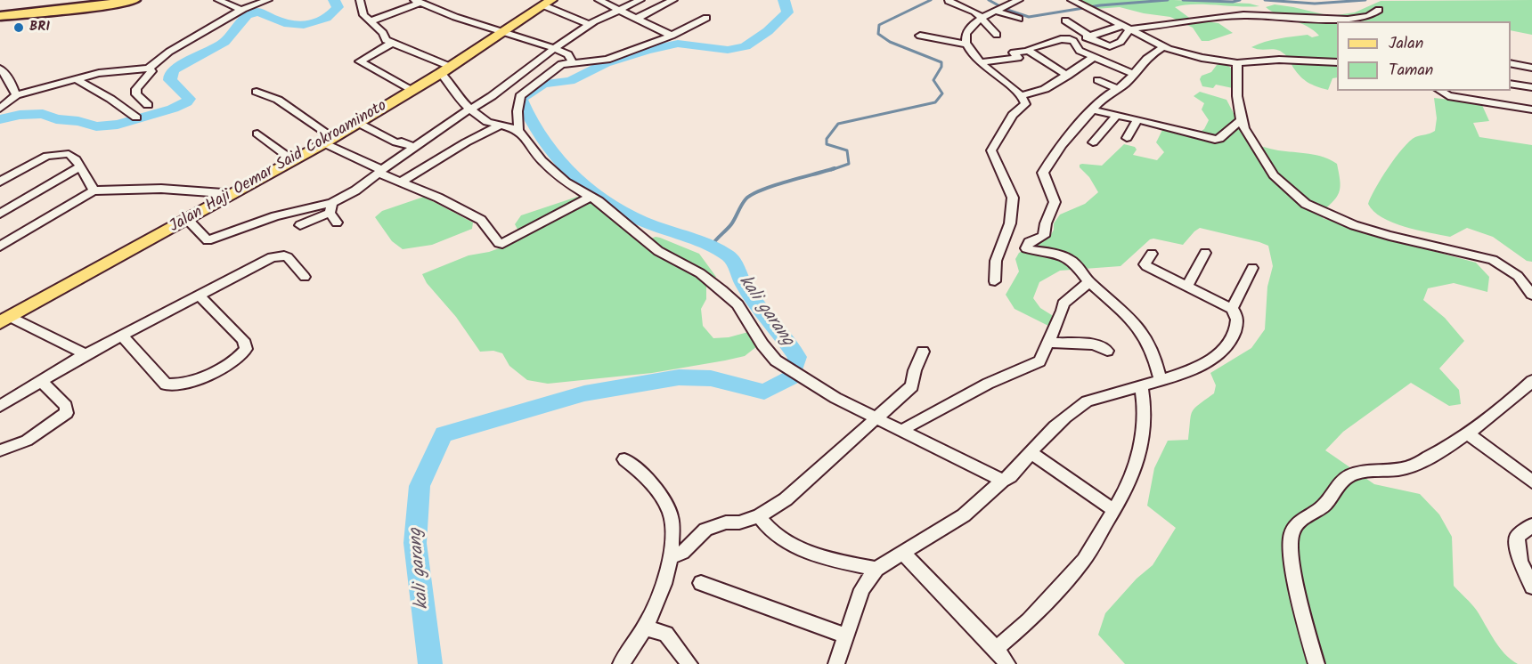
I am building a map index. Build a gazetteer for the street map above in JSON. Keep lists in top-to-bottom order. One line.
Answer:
{"streets":{"main road":["Jalan Haji Oemar Said Cokroaminoto"]},"water":["kali garang"],"places":["BRI"],"legend":["Jalan","Taman"]}
